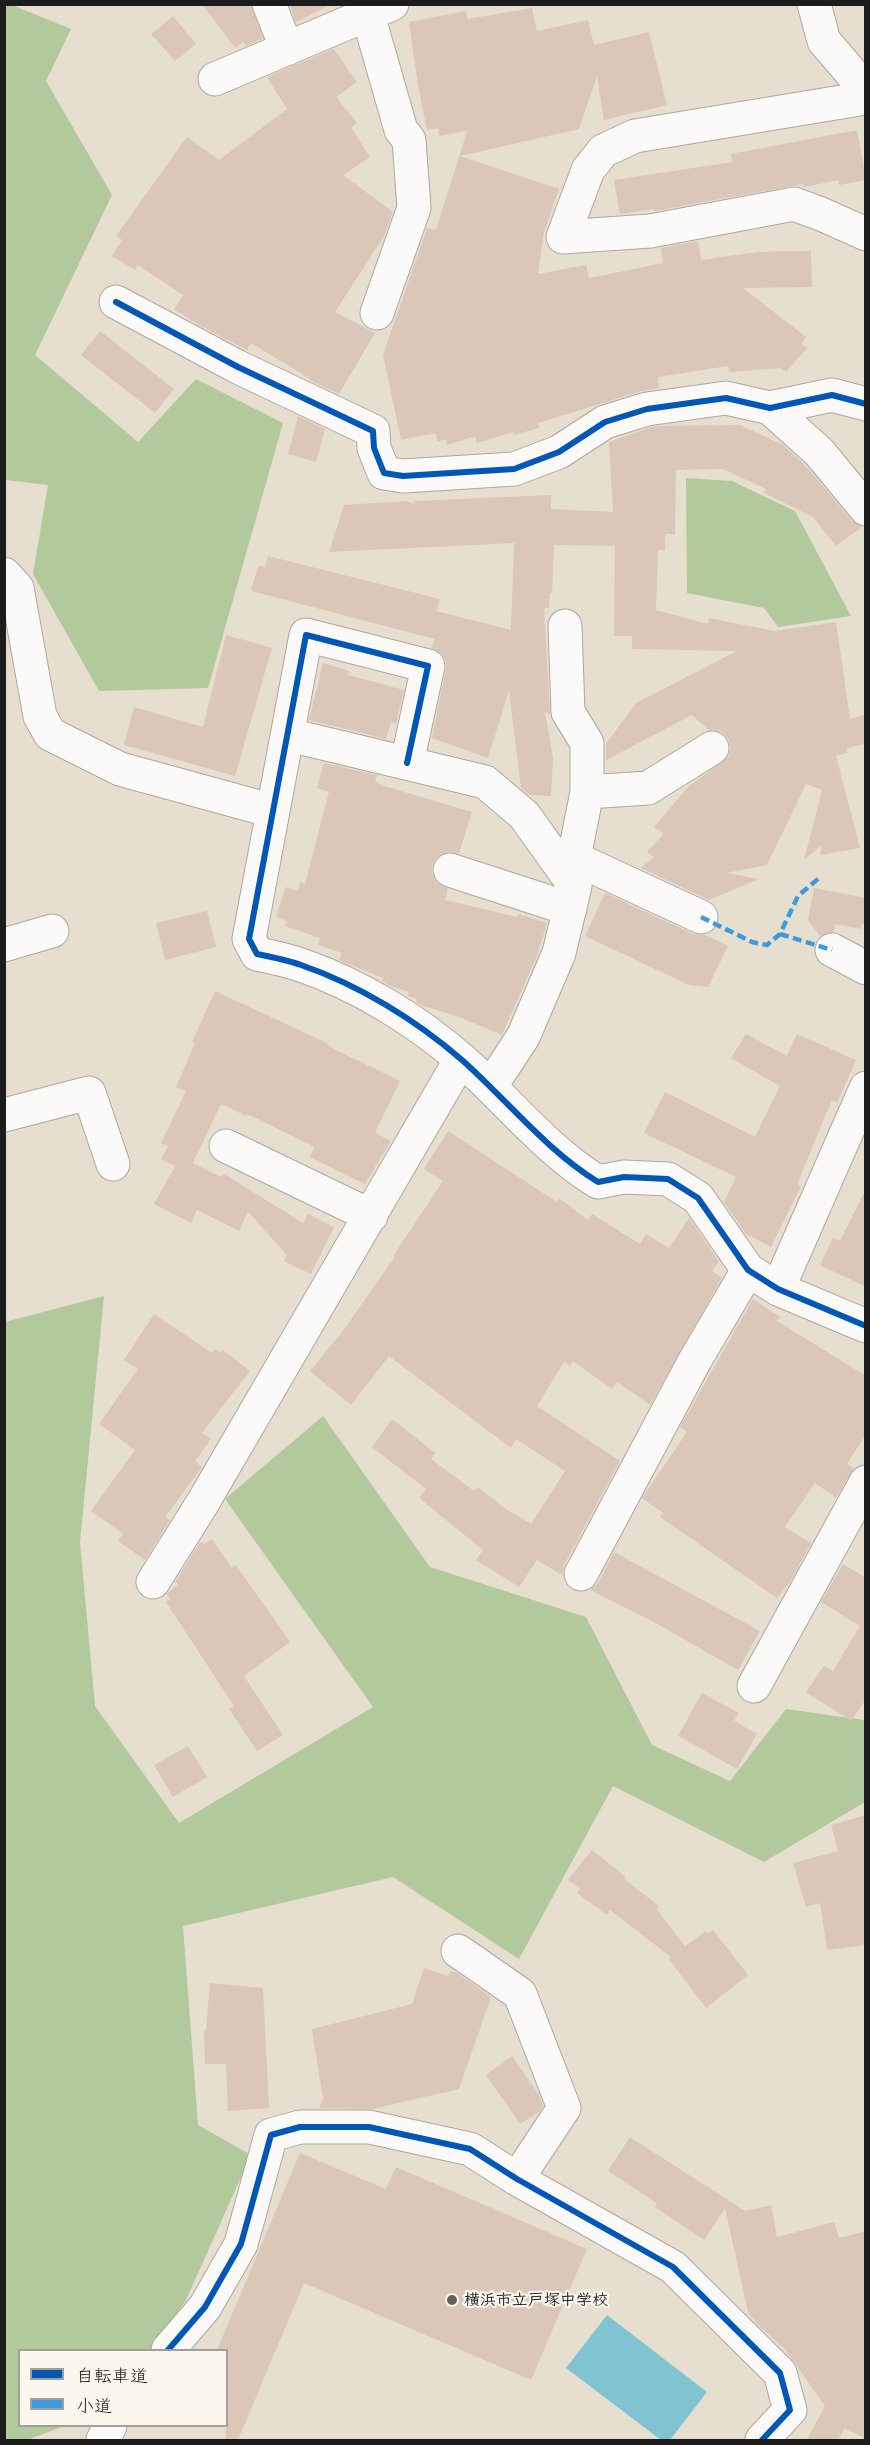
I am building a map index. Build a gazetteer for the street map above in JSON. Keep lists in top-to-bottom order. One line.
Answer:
{"places":["横浜市立戸塚中学校"],"legend":["自転車道","小道"]}
